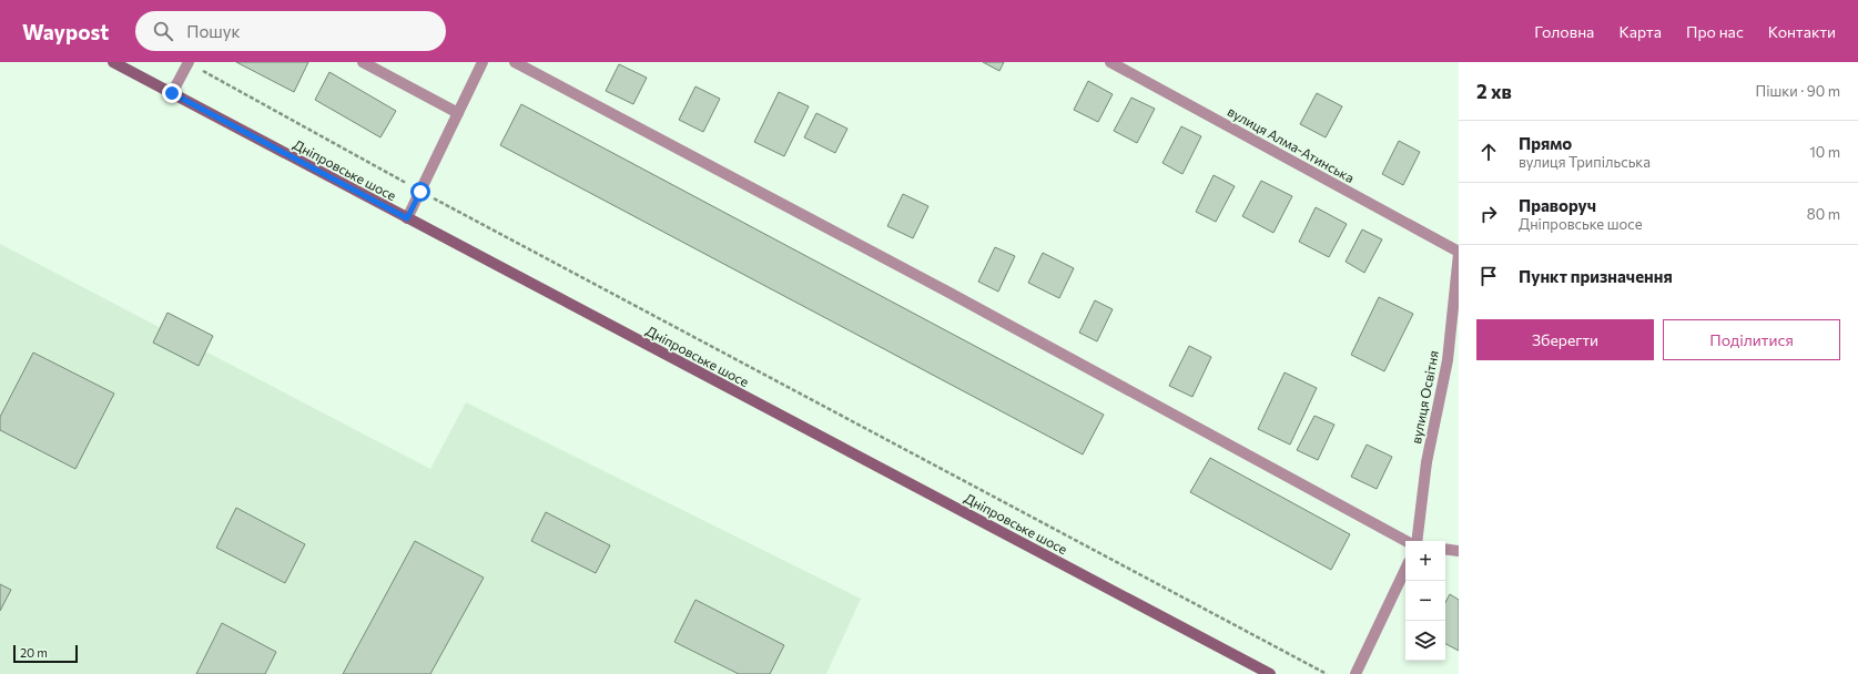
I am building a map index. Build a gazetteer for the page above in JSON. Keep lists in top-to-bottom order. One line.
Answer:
{"streets":{"street":["вулиця Алма-Атинська","Дніпровське шосе","вулиця Освітня"]},"crossings":[["вулиця Алма-Атинська","вулиця Освітня"]],"scale_bar":"20 m","page":{"header":"Waypost","search":"Пошук","nav":["Головна","Карта","Про нас","Контакти"],"heading":["2 хв","Пішки · 90 m"],"list":[["Прямо","вулиця Трипільська","10 m"],["Праворуч","Дніпровське шосе","80 m"],"Пункт призначення"],"buttons":["Зберегти","Поділитися"],"map_buttons":["+","−"],"scale":"20 m"}}
